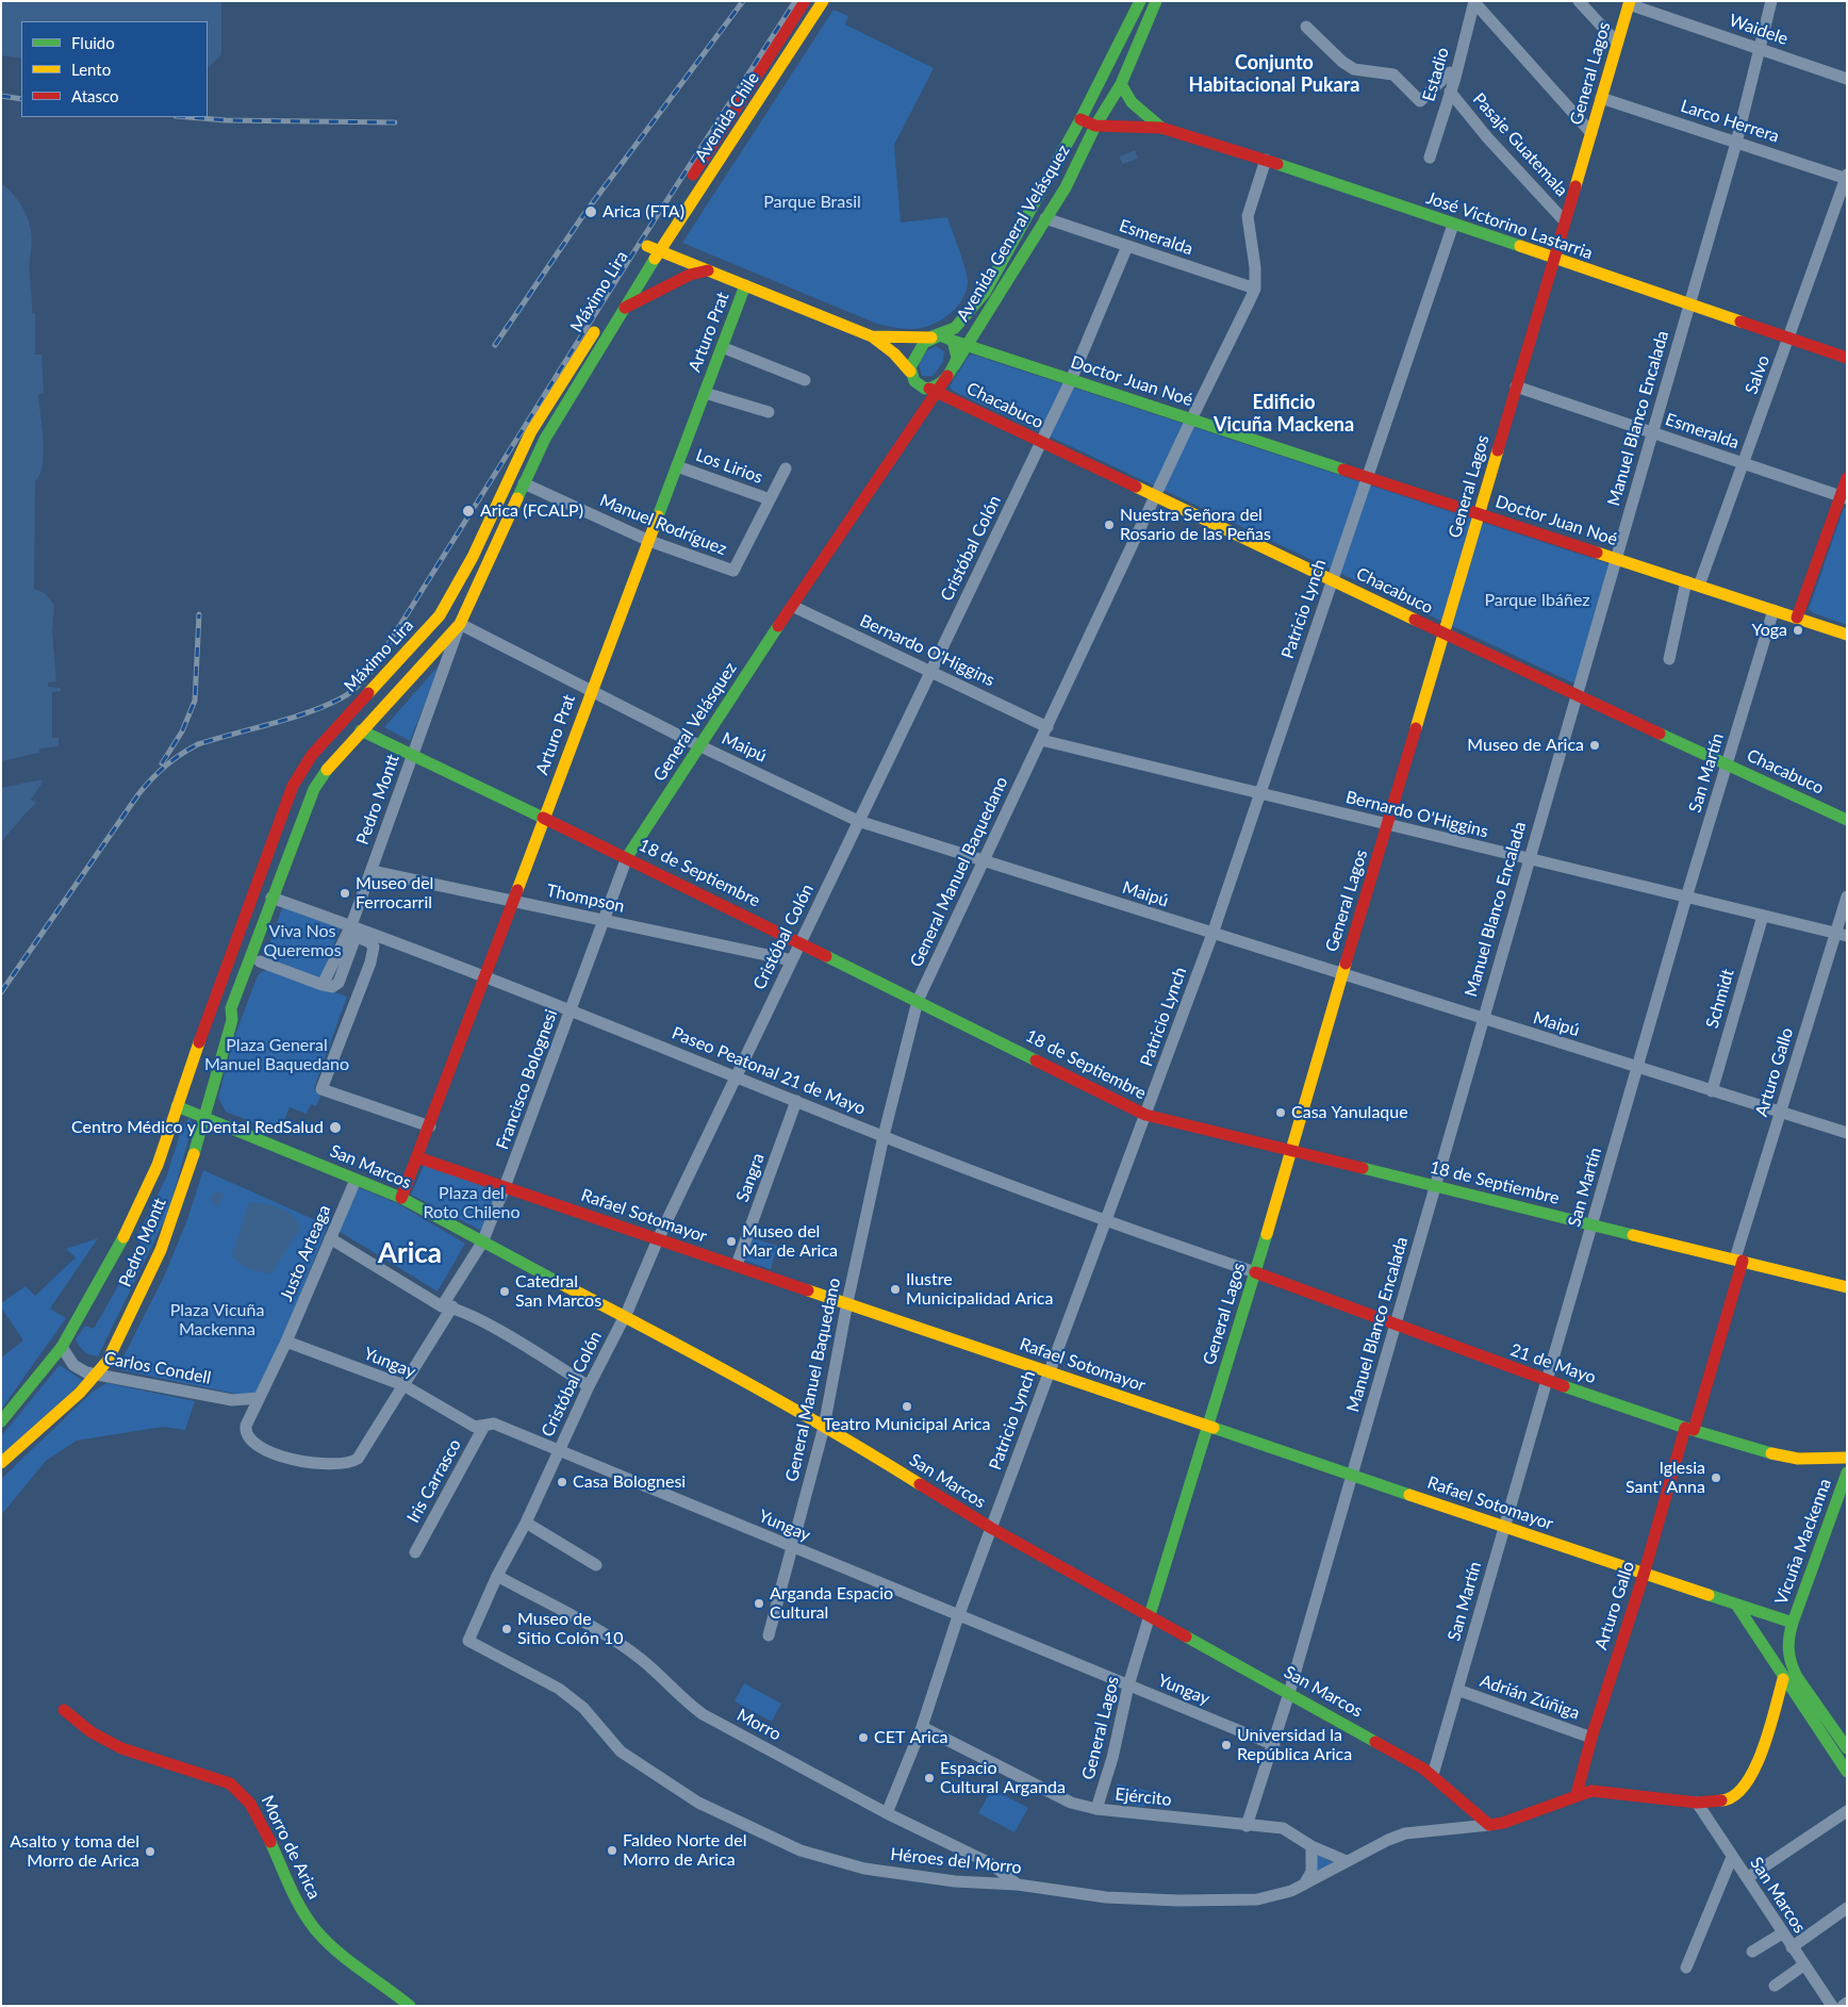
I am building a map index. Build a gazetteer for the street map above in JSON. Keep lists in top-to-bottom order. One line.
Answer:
{"streets":{"main road":["General Lagos","Avenida Chile","José Victorino Lastarria","Avenida General Velásquez","Máximo Lira","Arturo Prat","Doctor Juan Noé","Chacabuco","General Velásquez","Pedro Montt","18 de Septiembre","Arturo Gallo","San Marcos","Rafael Sotomayor","21 de Mayo","Vicuña Mackenna","Morro de Arica"],"street":["Waidele","Estadio","Larco Herrera","Pasaje Guatemala","Esmeralda","Salvo","Manuel Blanco Encalada","Los Lirios","Manuel Rodríguez","Cristóbal Colón","Patricio Lynch","Bernardo O'Higgins","Maipú","San Martín","General Manuel Baquedano","Thompson","Schmidt","Paseo Peatonal 21 de Mayo","Francisco Bolognesi","Sangra","Justo Arteaga","Yungay","Carlos Condell","Iris Carrasco","Adrián Zúñiga","Morro","Ejército","Héroes del Morro"]},"crossings":[["Waidele","General Lagos"],["Waidele","Manuel Blanco Encalada"],["General Lagos","Larco Herrera"],["General Lagos","Pasaje Guatemala"],["General Lagos","José Victorino Lastarria"],["General Lagos","Esmeralda"],["General Lagos","Doctor Juan Noé"],["General Lagos","Chacabuco"],["General Lagos","Bernardo O'Higgins"],["General Lagos","Maipú"],["General Lagos","18 de Septiembre"],["General Lagos","Paseo Peatonal 21 de Mayo"],["General Lagos","San Marcos"],["General Lagos","Rafael Sotomayor"],["General Lagos","Yungay"],["General Lagos","21 de Mayo"],["General Lagos","Ejército"],["Estadio","Pasaje Guatemala"],["Avenida Chile","Máximo Lira"],["Larco Herrera","Salvo"],["Larco Herrera","Manuel Blanco Encalada"],["José Victorino Lastarria","Avenida General Velásquez"],["José Victorino Lastarria","Salvo"],["José Victorino Lastarria","Manuel Blanco Encalada"],["José Victorino Lastarria","Patricio Lynch"],["José Victorino Lastarria","General Manuel Baquedano"],["Avenida General Velásquez","Esmeralda"],["Avenida General Velásquez","Doctor Juan Noé"],["Avenida General Velásquez","Chacabuco"],["Esmeralda","Salvo"],["Esmeralda","Manuel Blanco Encalada"],["Esmeralda","Cristóbal Colón"],["Esmeralda","General Manuel Baquedano"],["Máximo Lira","Manuel Rodríguez"],["Máximo Lira","Maipú"],["Máximo Lira","Pedro Montt"],["Máximo Lira","18 de Septiembre"],["Máximo Lira","Paseo Peatonal 21 de Mayo"],["Máximo Lira","San Marcos"],["Arturo Prat","Los Lirios"],["Arturo Prat","Manuel Rodríguez"],["Arturo Prat","Maipú"],["Arturo Prat","18 de Septiembre"],["Arturo Prat","Thompson"],["Arturo Prat","Paseo Peatonal 21 de Mayo"],["Arturo Prat","San Marcos"],["Arturo Prat","Rafael Sotomayor"],["Salvo","Doctor Juan Noé"],["Doctor Juan Noé","Chacabuco"],["Doctor Juan Noé","Manuel Blanco Encalada"],["Doctor Juan Noé","Cristóbal Colón"],["Doctor Juan Noé","Patricio Lynch"],["Doctor Juan Noé","San Martín"],["Doctor Juan Noé","General Manuel Baquedano"],["Chacabuco","Manuel Blanco Encalada"],["Chacabuco","Cristóbal Colón"],["Chacabuco","Patricio Lynch"],["Chacabuco","San Martín"],["Chacabuco","General Manuel Baquedano"],["Manuel Blanco Encalada","Bernardo O'Higgins"],["Manuel Blanco Encalada","Maipú"],["Manuel Blanco Encalada","18 de Septiembre"],["Manuel Blanco Encalada","San Marcos"],["Manuel Blanco Encalada","Rafael Sotomayor"],["Manuel Blanco Encalada","Yungay"],["Manuel Blanco Encalada","21 de Mayo"],["Manuel Blanco Encalada","Ejército"],["Los Lirios","Manuel Rodríguez"],["Cristóbal Colón","Bernardo O'Higgins"],["Cristóbal Colón","Maipú"],["Cristóbal Colón","18 de Septiembre"],["Cristóbal Colón","Thompson"],["Cristóbal Colón","Paseo Peatonal 21 de Mayo"],["Cristóbal Colón","San Marcos"],["Cristóbal Colón","Rafael Sotomayor"],["Cristóbal Colón","Yungay"],["Cristóbal Colón","Morro"],["Cristóbal Colón","Héroes del Morro"],["Patricio Lynch","Bernardo O'Higgins"],["Patricio Lynch","Maipú"],["Patricio Lynch","18 de Septiembre"],["Patricio Lynch","Paseo Peatonal 21 de Mayo"],["Patricio Lynch","San Marcos"],["Patricio Lynch","Rafael Sotomayor"],["Patricio Lynch","Yungay"],["Patricio Lynch","Morro"],["Patricio Lynch","Ejército"],["Bernardo O'Higgins","General Velásquez"],["Bernardo O'Higgins","San Martín"],["Bernardo O'Higgins","General Manuel Baquedano"],["Bernardo O'Higgins","Schmidt"],["Bernardo O'Higgins","Arturo Gallo"],["General Velásquez","Maipú"],["General Velásquez","18 de Septiembre"],["General Velásquez","Francisco Bolognesi"],["Maipú","San Martín"],["Maipú","Pedro Montt"],["Maipú","General Manuel Baquedano"],["Maipú","Schmidt"],["Maipú","Arturo Gallo"],["San Martín","18 de Septiembre"],["San Martín","San Marcos"],["San Martín","Rafael Sotomayor"],["San Martín","21 de Mayo"],["San Martín","Adrián Zúñiga"],["Pedro Montt","18 de Septiembre"],["Pedro Montt","Thompson"],["Pedro Montt","Paseo Peatonal 21 de Mayo"],["Pedro Montt","San Marcos"],["Pedro Montt","Carlos Condell"],["General Manuel Baquedano","18 de Septiembre"],["General Manuel Baquedano","Paseo Peatonal 21 de Mayo"],["General Manuel Baquedano","San Marcos"],["General Manuel Baquedano","Rafael Sotomayor"],["General Manuel Baquedano","Yungay"],["18 de Septiembre","Arturo Gallo"],["18 de Septiembre","Francisco Bolognesi"],["Thompson","Francisco Bolognesi"],["Paseo Peatonal 21 de Mayo","Francisco Bolognesi"],["Paseo Peatonal 21 de Mayo","Sangra"],["Paseo Peatonal 21 de Mayo","21 de Mayo"],["Arturo Gallo","Rafael Sotomayor"],["Arturo Gallo","21 de Mayo"],["Arturo Gallo","Adrián Zúñiga"],["Francisco Bolognesi","San Marcos"],["Francisco Bolognesi","Rafael Sotomayor"],["Francisco Bolognesi","Justo Arteaga"],["Francisco Bolognesi","Yungay"],["Francisco Bolognesi","Carlos Condell"],["San Marcos","Justo Arteaga"],["San Marcos","Héroes del Morro"],["Sangra","Rafael Sotomayor"],["Rafael Sotomayor","Vicuña Mackenna"],["Justo Arteaga","Yungay"],["Justo Arteaga","Carlos Condell"],["Yungay","Iris Carrasco"],["Morro","Héroes del Morro"],["Ejército","Héroes del Morro"]],"districts":["Conjunto Habitacional Pukara","Edificio Vicuña Mackena","Arica"],"parks":["Parque Brasil","Parque Ibáñez","Viva Nos Queremos","Plaza General Manuel Baquedano","Plaza del Roto Chileno","Plaza Vicuña Mackenna"],"places":["Arica (FTA)","Arica (FCALP)","Nuestra Señora del Rosario de las Peñas","Yoga","Museo de Arica","Museo del Ferrocarril","Casa Yanulaque","Centro Médico y Dental RedSalud","Museo del Mar de Arica","Ilustre Municipalidad Arica","Catedral San Marcos","Teatro Municipal Arica","Iglesia Sant' Anna","Casa Bolognesi","Arganda Espacio Cultural","Museo de Sitio Colón 10","CET Arica","Universidad la República Arica","Espacio Cultural Arganda","Faldeo Norte del Morro de Arica","Asalto y toma del Morro de Arica"],"legend":["Fluido","Lento","Atasco"]}
